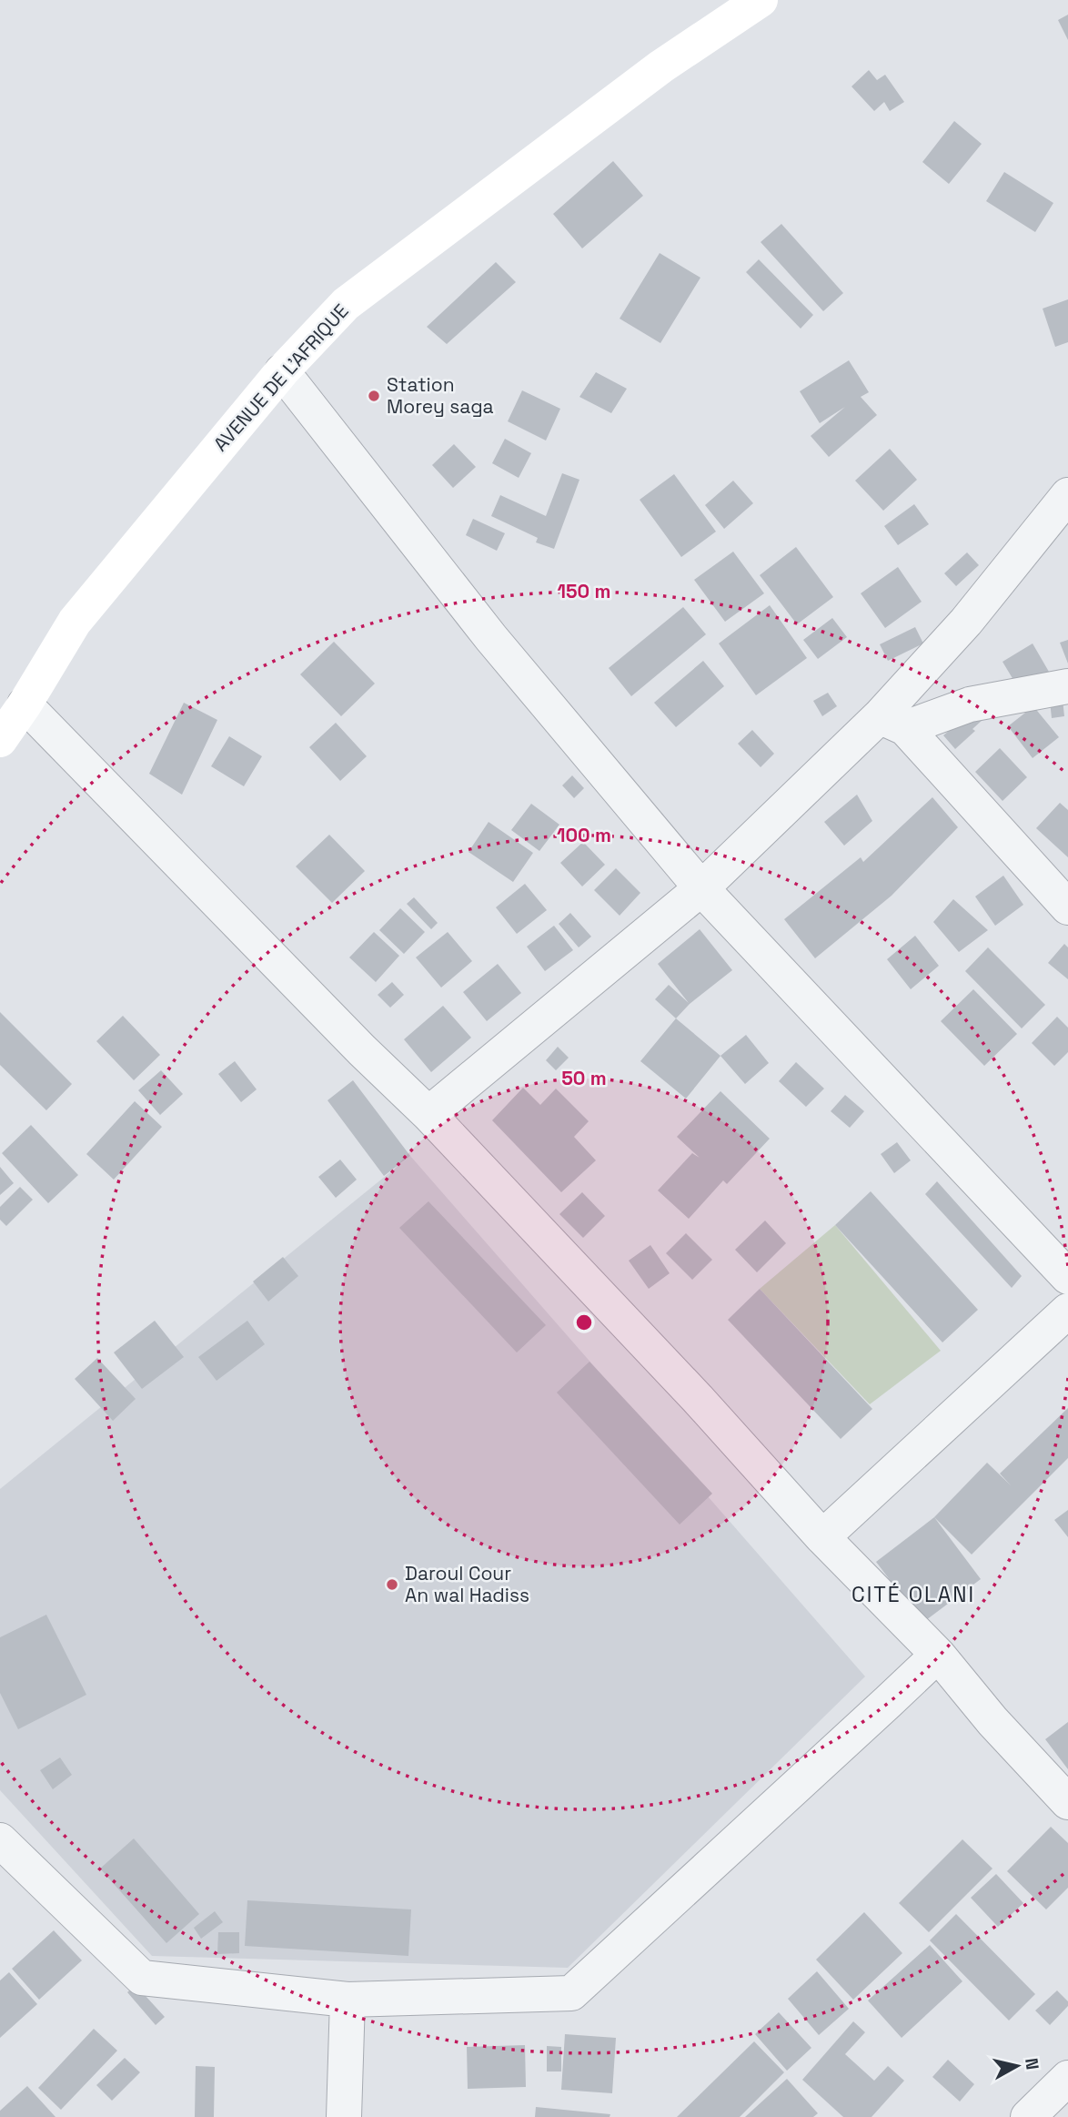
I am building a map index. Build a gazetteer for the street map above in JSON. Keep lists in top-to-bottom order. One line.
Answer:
{"streets":{"main road":["AVENUE DE L'AFRIQUE"]},"districts":["CITÉ OLANI"],"places":["Station Morey saga","Daroul Cour An wal Hadiss"],"north":"right","rings":["150 m","100 m","50 m"]}
